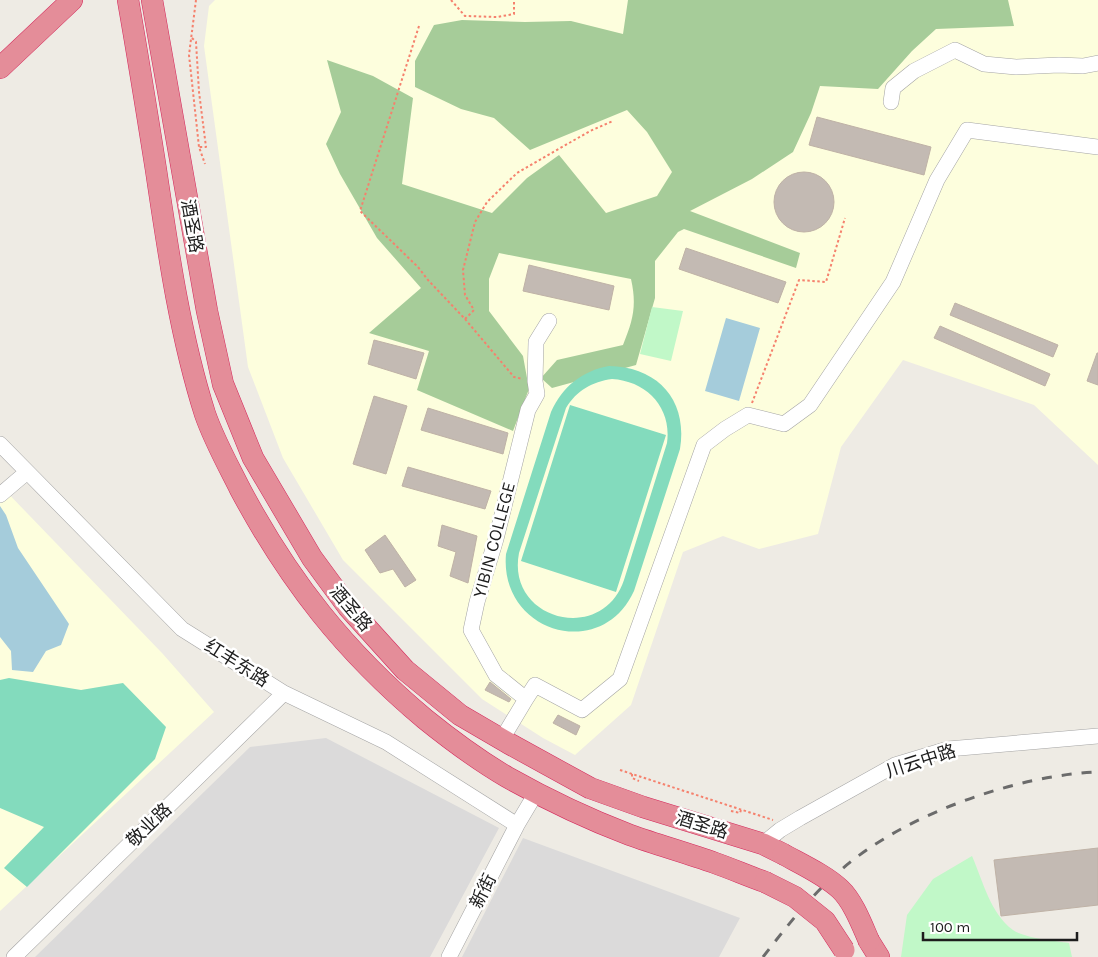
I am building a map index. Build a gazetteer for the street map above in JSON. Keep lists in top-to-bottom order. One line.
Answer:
{"streets":{"highway":["酒圣路"],"street":["YIBIN COLLEGE","红丰东路","川云中路","敬业路","新街"]},"crossings":[["酒圣路","川云中路"],["酒圣路","新街"],["红丰东路","敬业路"],["红丰东路","新街"]],"scale_bar":"100 m"}
